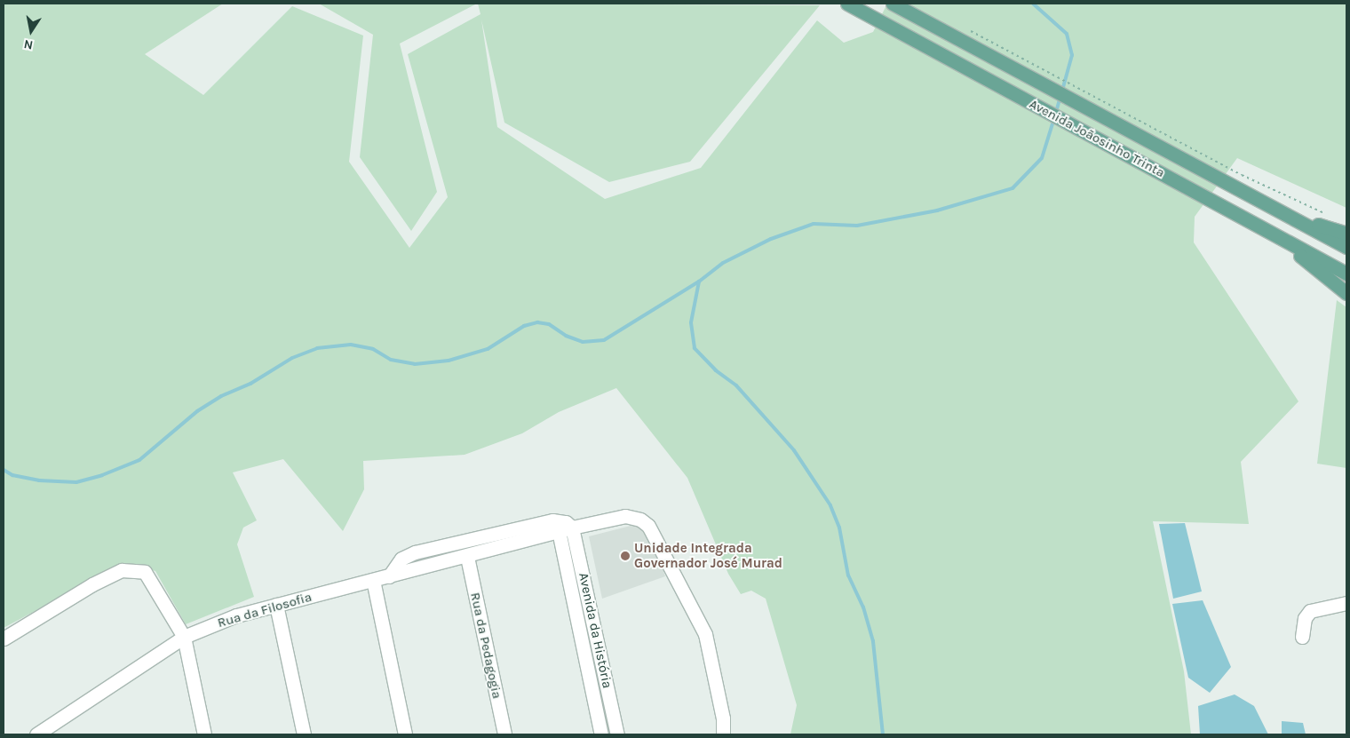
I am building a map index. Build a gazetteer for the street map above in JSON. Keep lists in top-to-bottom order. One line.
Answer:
{"streets":{"main road":["Avenida Joãosinho Trinta"],"street":["Rua da Filosofia","Avenida da História","Rua da Pedagogia"]},"crossings":[["Rua da Filosofia","Avenida da História"],["Rua da Filosofia","Rua da Pedagogia"]],"places":["Unidade Integrada Governador José Murad"],"north":"bottom"}
